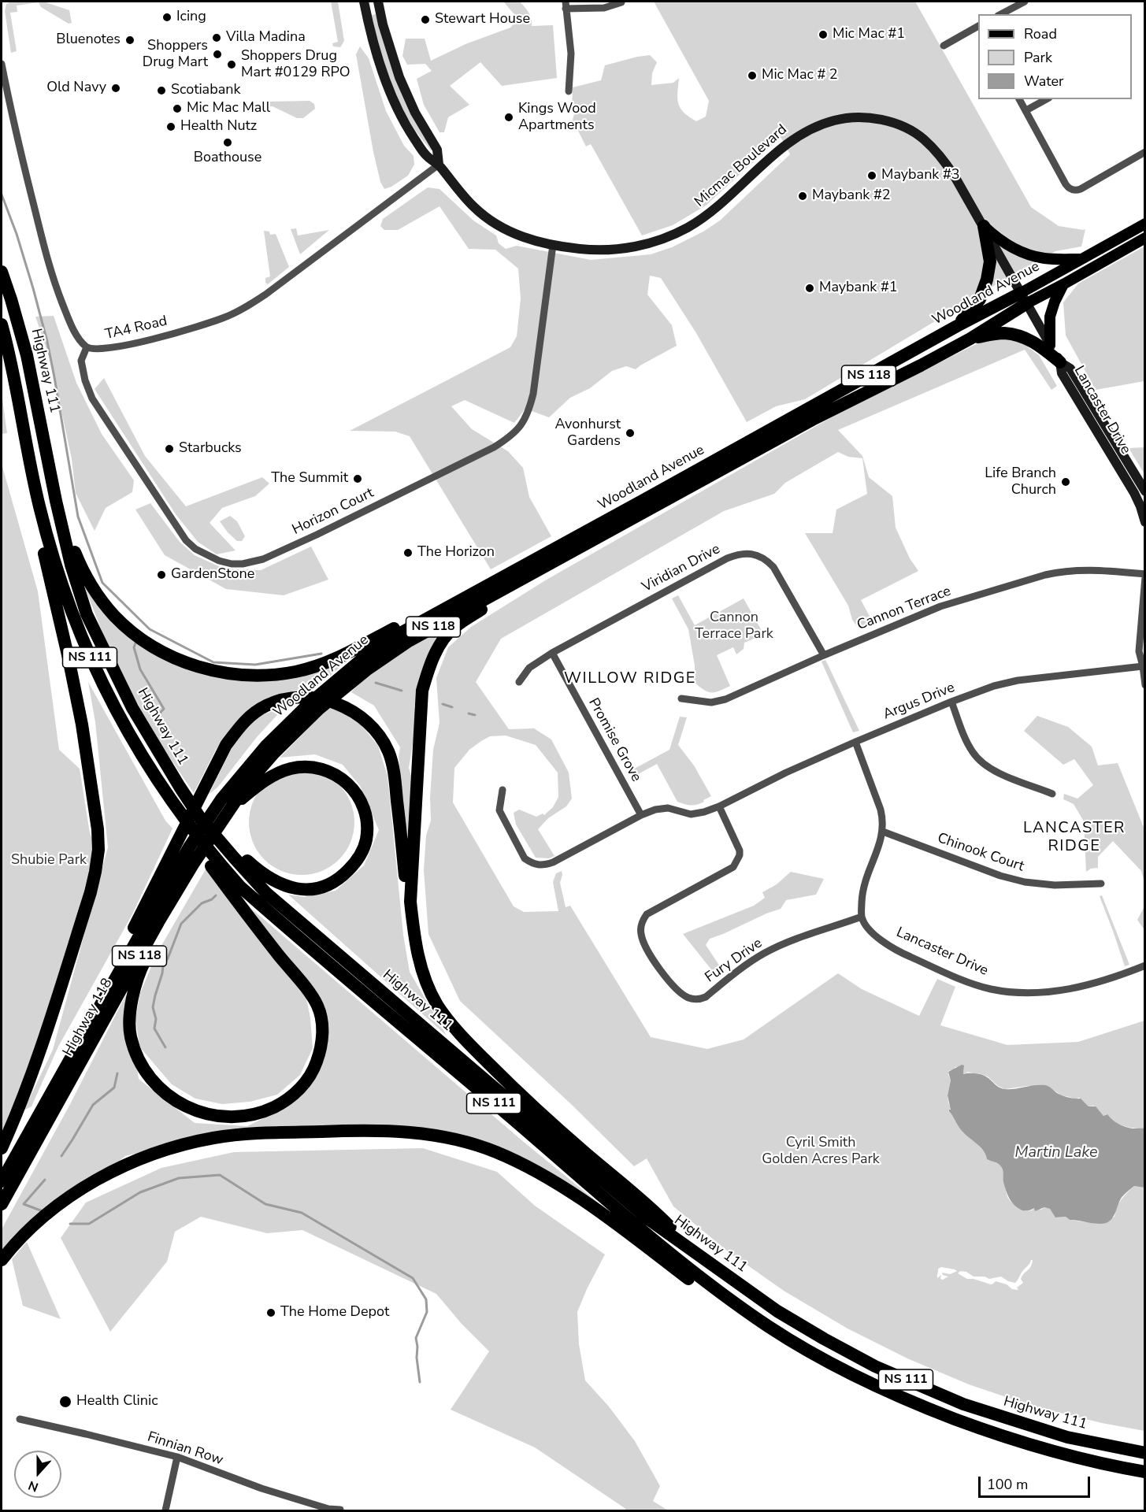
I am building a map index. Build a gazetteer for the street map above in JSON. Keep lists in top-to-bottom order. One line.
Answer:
{"streets":{"highway":["Woodland Avenue","Highway 111","NS 118","NS 111","Highway 118"],"street":["Micmac Boulevard","TA4 Road","Lancaster Drive","Horizon Court","Viridian Drive","Cannon Terrace","Argus Drive","Promise Grove","Chinook Court","Fury Drive","Finnian Row"]},"crossings":[["Micmac Boulevard","Woodland Avenue"],["Micmac Boulevard","TA4 Road"],["Micmac Boulevard","Lancaster Drive"],["Micmac Boulevard","Horizon Court"],["Woodland Avenue","Lancaster Drive"],["Woodland Avenue","Highway 118"],["TA4 Road","Horizon Court"],["Highway 111","NS 111"],["Lancaster Drive","Fury Drive"],["Viridian Drive","Cannon Terrace"],["Viridian Drive","Promise Grove"],["Argus Drive","Promise Grove"],["Argus Drive","Fury Drive"]],"districts":["WILLOW RIDGE","LANCASTER RIDGE"],"water":["Martin Lake"],"parks":["Cannon Terrace Park","Shubie Park","Cyril Smith Golden Acres Park"],"places":["Icing","Stewart House","Mic Mac #1","Villa Madina","Bluenotes","Shoppers Drug Mart","Shoppers Drug Mart #0129 RPO","Mic Mac # 2","Old Navy","Scotiabank","Mic Mac Mall","Kings Wood Apartments","Health Nutz","Boathouse","Maybank #3","Maybank #2","Maybank #1","Avonhurst Gardens","Starbucks","The Summit","Life Branch Church","The Horizon","GardenStone","The Home Depot","Health Clinic"],"legend":["Road","Park","Water"],"scale_bar":"100 m","north":"bottom"}
